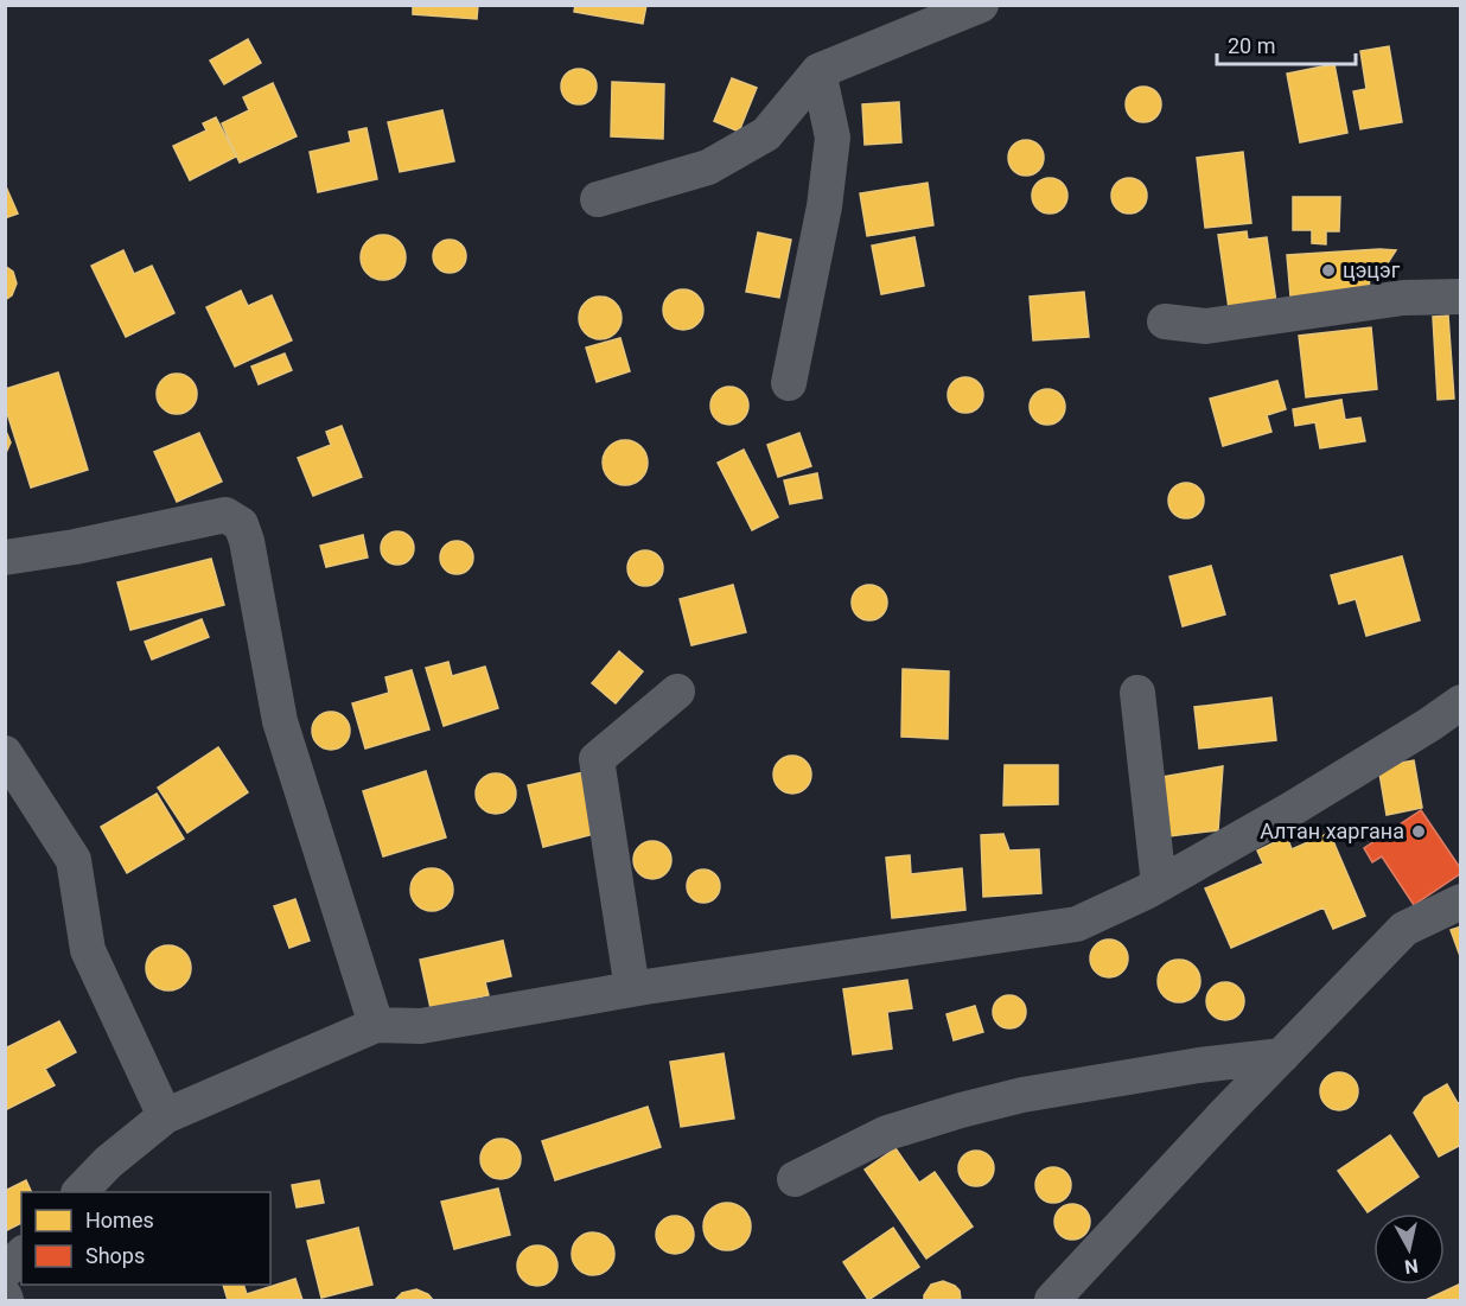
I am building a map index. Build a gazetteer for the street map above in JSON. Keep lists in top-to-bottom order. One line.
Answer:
{"places":["цэцэг","Алтан харгана"],"legend":["Homes","Shops"],"scale_bar":"20 m","north":"bottom"}
